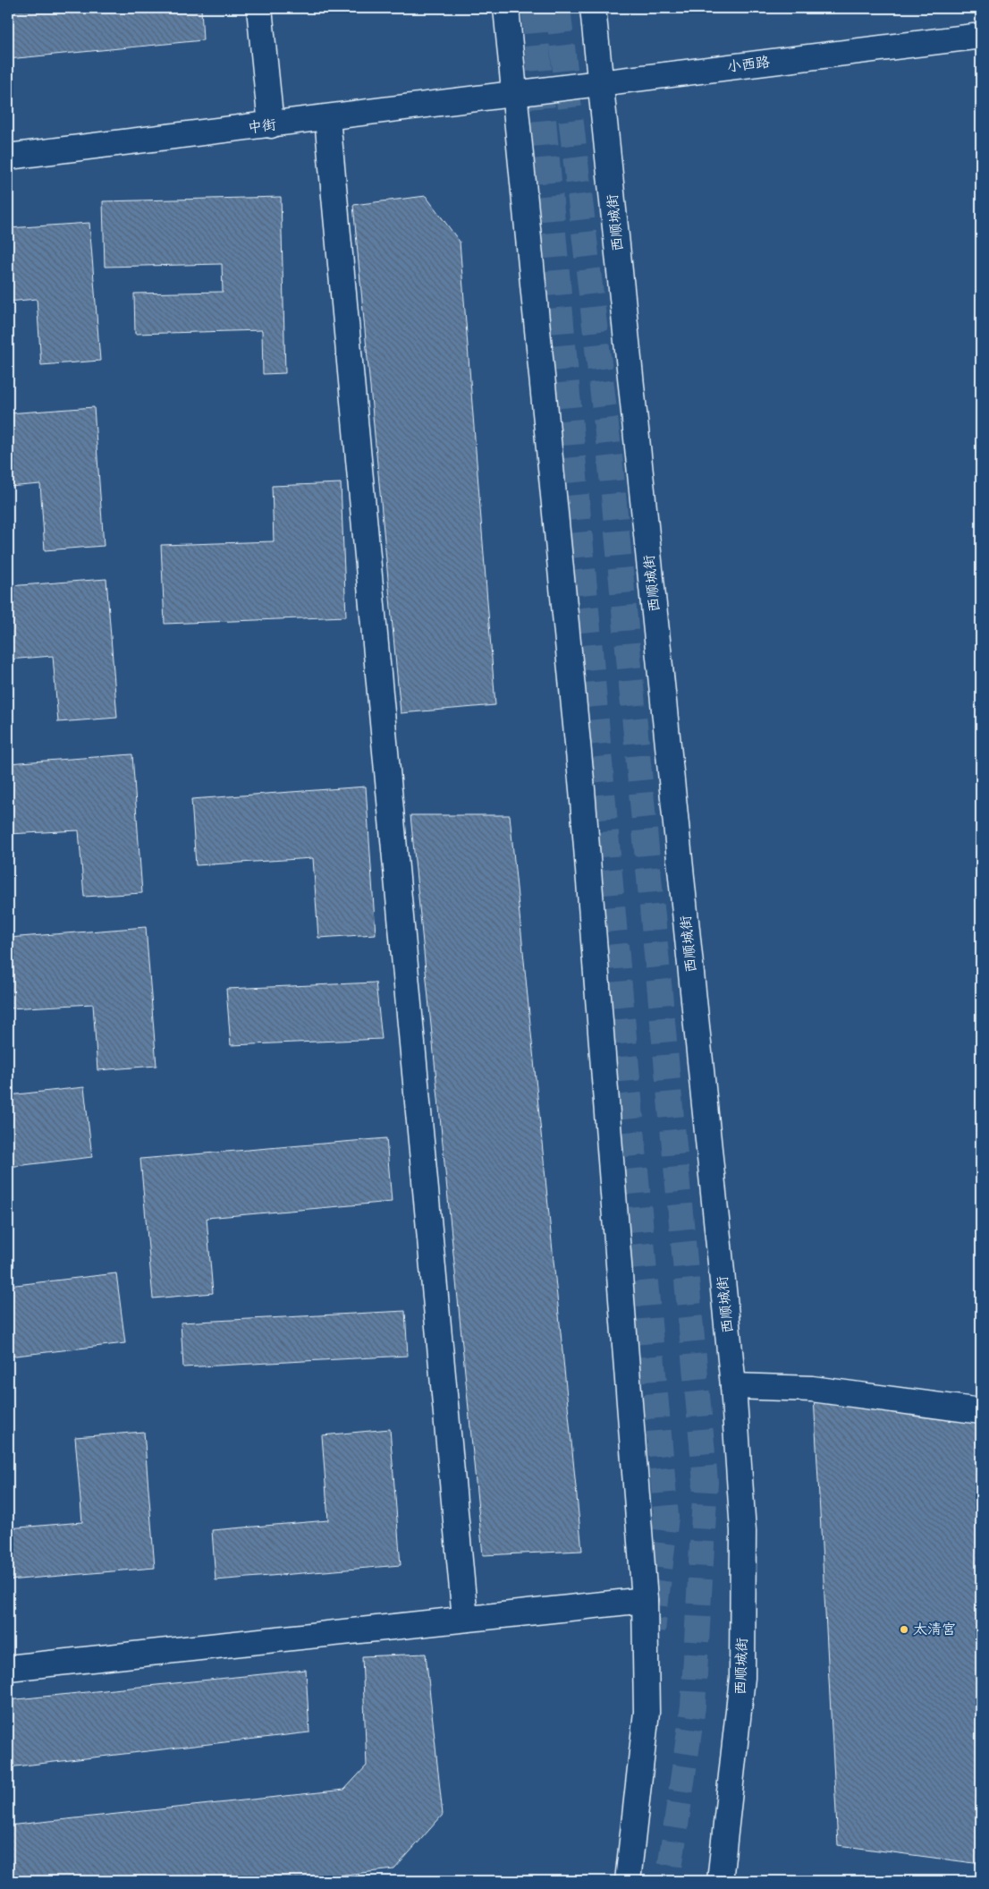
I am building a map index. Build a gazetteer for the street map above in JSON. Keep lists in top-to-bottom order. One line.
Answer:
{"streets":{"main road":["小西路","中街","西顺城街"]},"crossings":[["小西路","中街"],["小西路","西顺城街"]],"places":["太清宫"]}
